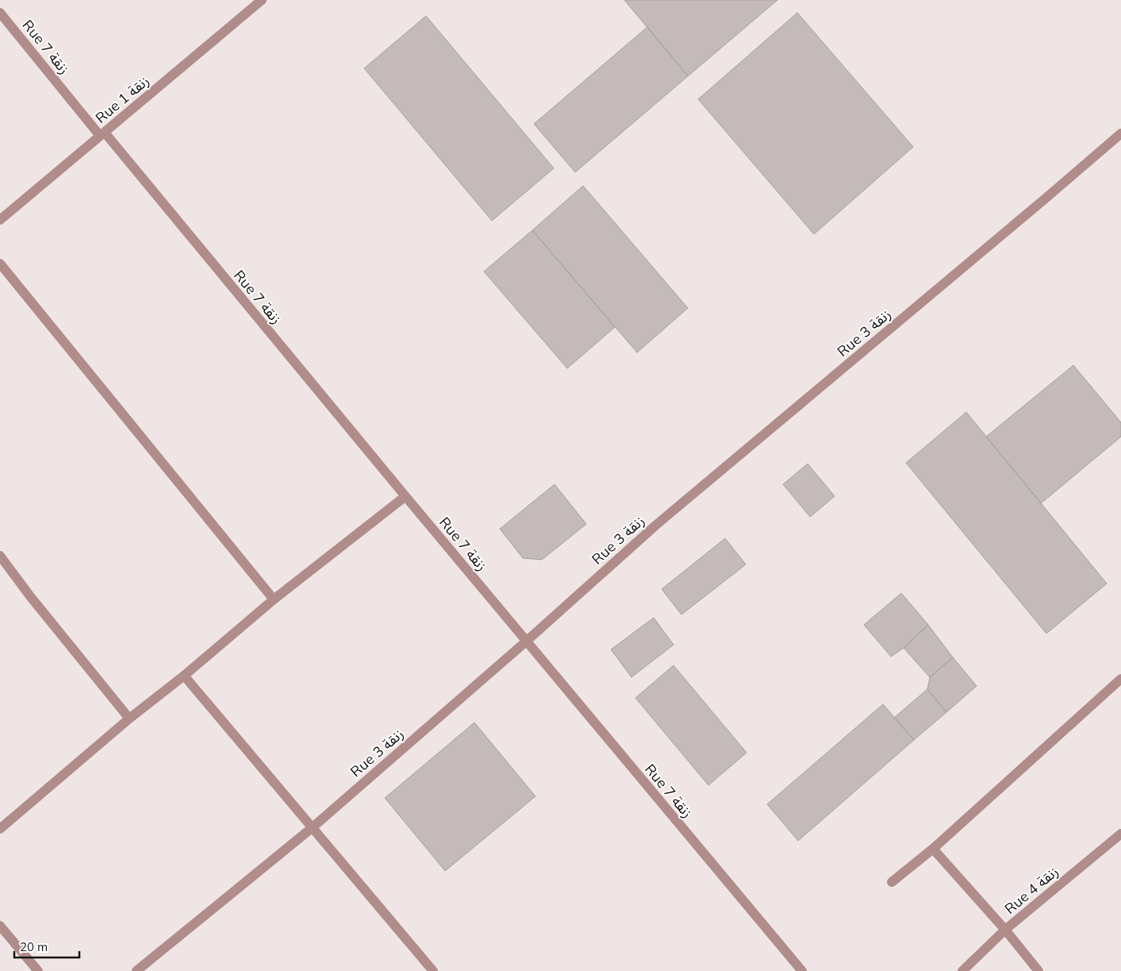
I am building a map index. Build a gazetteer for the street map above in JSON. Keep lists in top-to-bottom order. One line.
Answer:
{"streets":{"street":["Rue 7 زنقة","Rue 1 زنقة","Rue 3 زنقة","Rue 4 زنقة"]},"crossings":[["Rue 7 زنقة","Rue 1 زنقة"],["Rue 7 زنقة","Rue 3 زنقة"]],"scale_bar":"20 m"}
